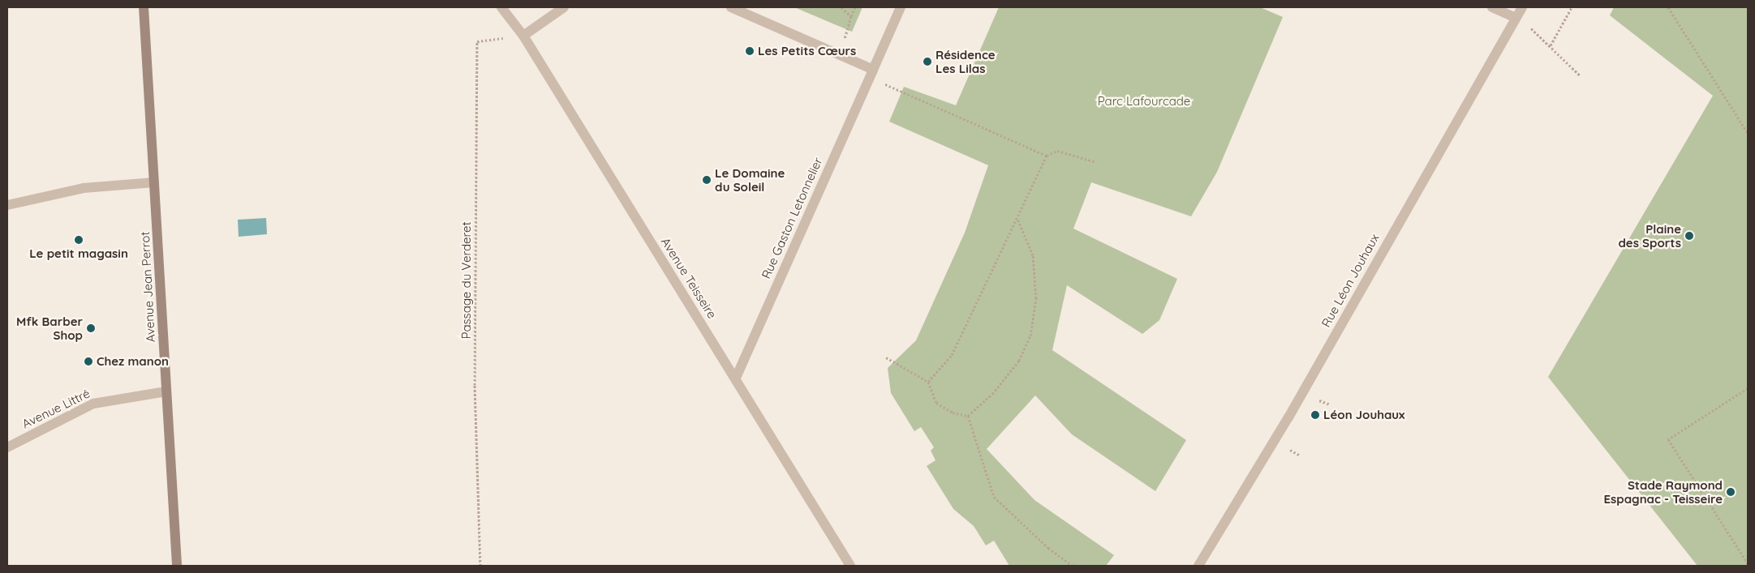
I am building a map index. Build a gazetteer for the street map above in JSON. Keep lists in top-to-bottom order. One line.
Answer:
{"streets":{"main road":["Avenue Jean Perrot"],"street":["Rue Gaston Letonnelier","Avenue Teisseire","Rue Léon Jouhaux","Avenue Littré"],"path":["Passage du Verderet"]},"crossings":[["Rue Gaston Letonnelier","Avenue Teisseire"],["Avenue Teisseire","Passage du Verderet"],["Avenue Jean Perrot","Avenue Littré"]],"parks":["Parc Lafourcade"],"places":["Les Petits Cœurs","Résidence Les Lilas","Le Domaine du Soleil","Plaine des Sports","Le petit magasin","Mfk Barber Shop","Chez manon","Léon Jouhaux","Stade Raymond Espagnac - Teisseire"]}
